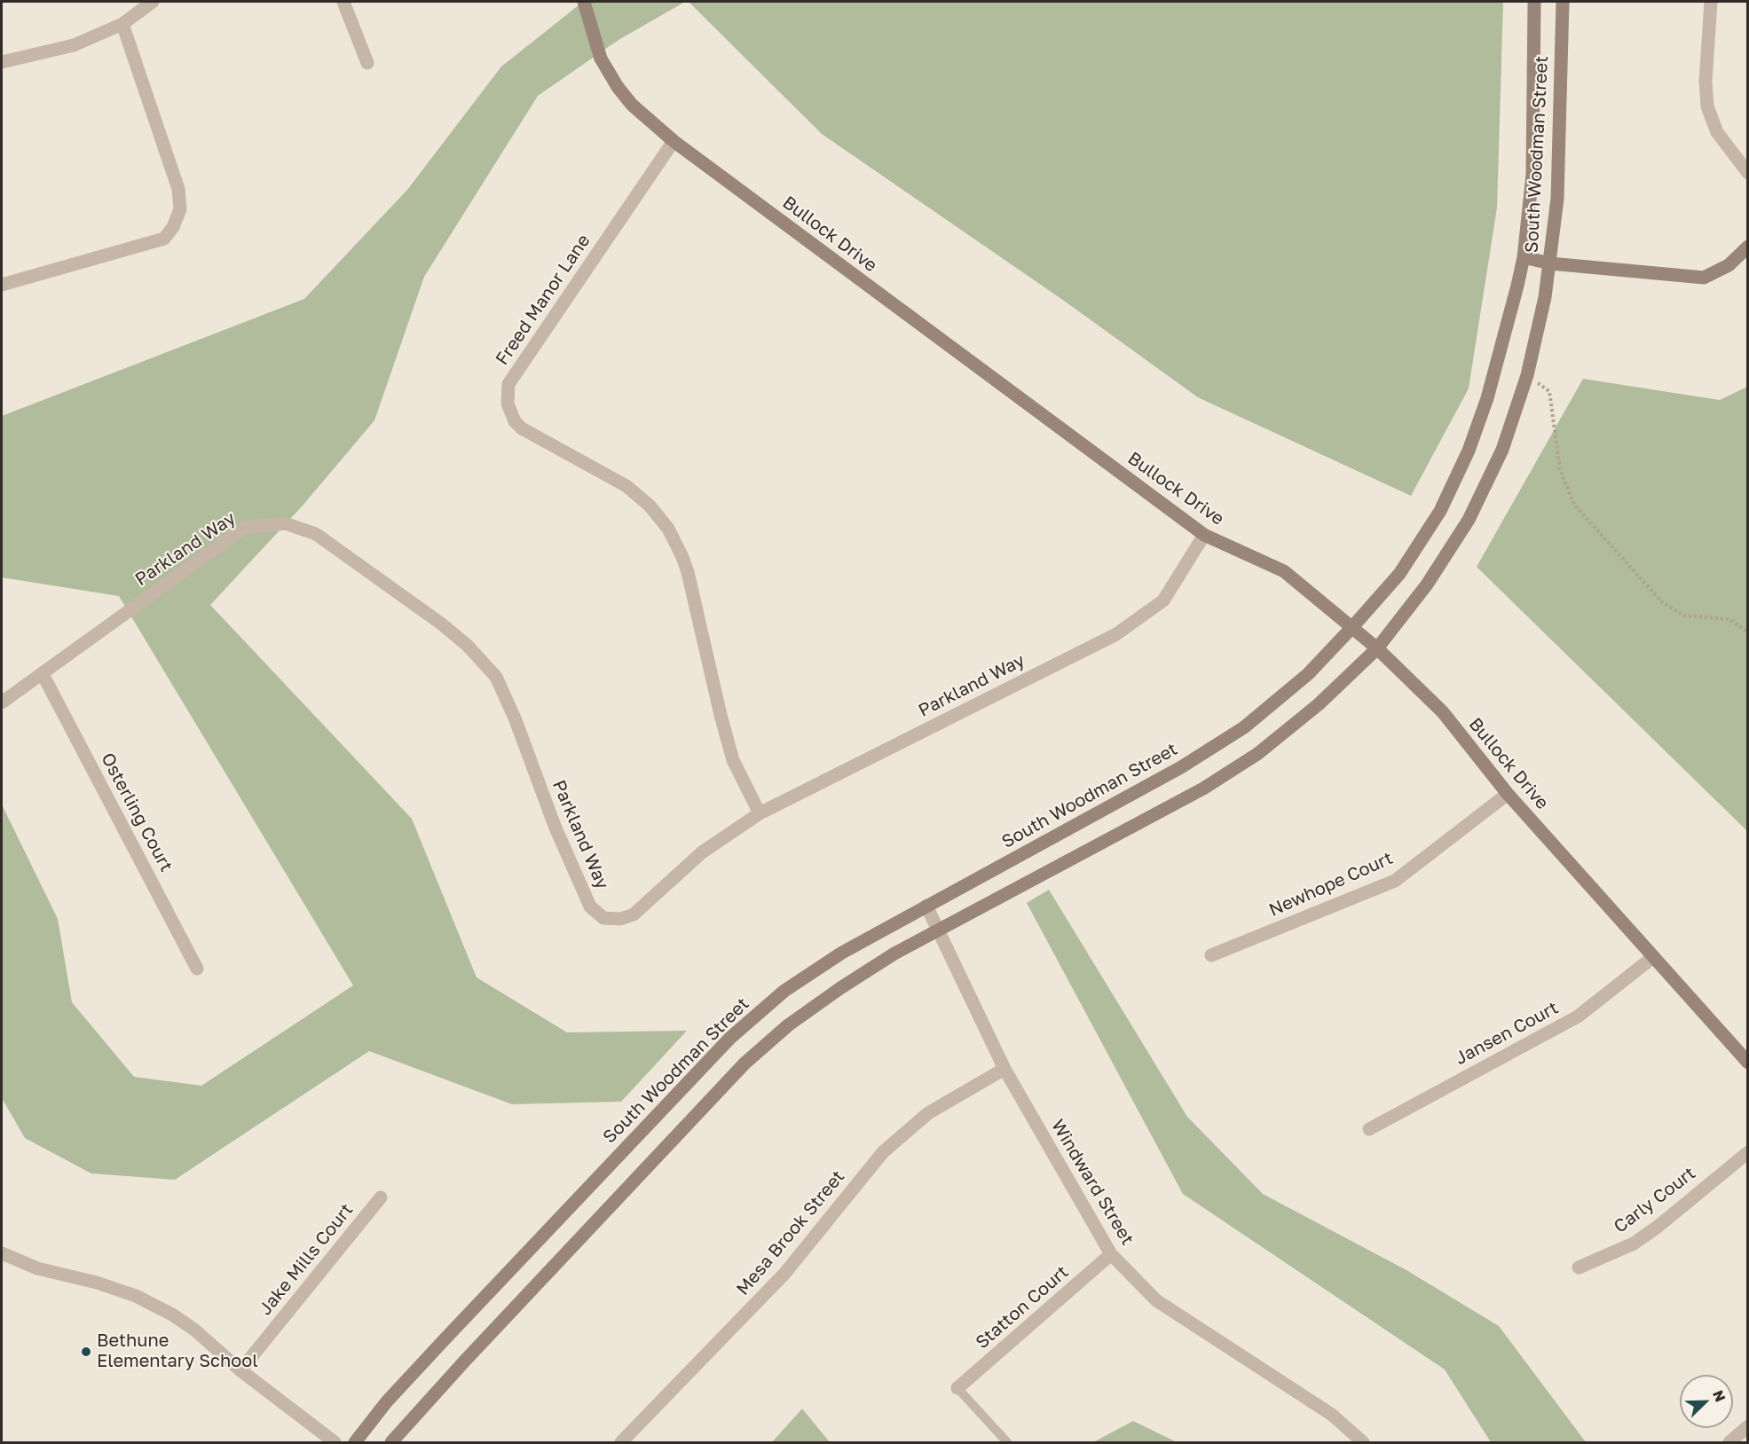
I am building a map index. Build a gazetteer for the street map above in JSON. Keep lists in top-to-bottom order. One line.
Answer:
{"streets":{"main road":["South Woodman Street","Bullock Drive"],"street":["Freed Manor Lane","Parkland Way","Osterling Court","Newhope Court","Jansen Court","Windward Street","Carly Court","Mesa Brook Street","Jake Mills Court","Statton Court"]},"crossings":[["South Woodman Street","Bullock Drive"],["South Woodman Street","Windward Street"],["Bullock Drive","Freed Manor Lane"],["Bullock Drive","Parkland Way"],["Bullock Drive","Newhope Court"],["Bullock Drive","Jansen Court"],["Freed Manor Lane","Parkland Way"],["Parkland Way","Osterling Court"],["Windward Street","Mesa Brook Street"],["Windward Street","Statton Court"]],"places":["Bethune Elementary School"],"north":"top right"}
